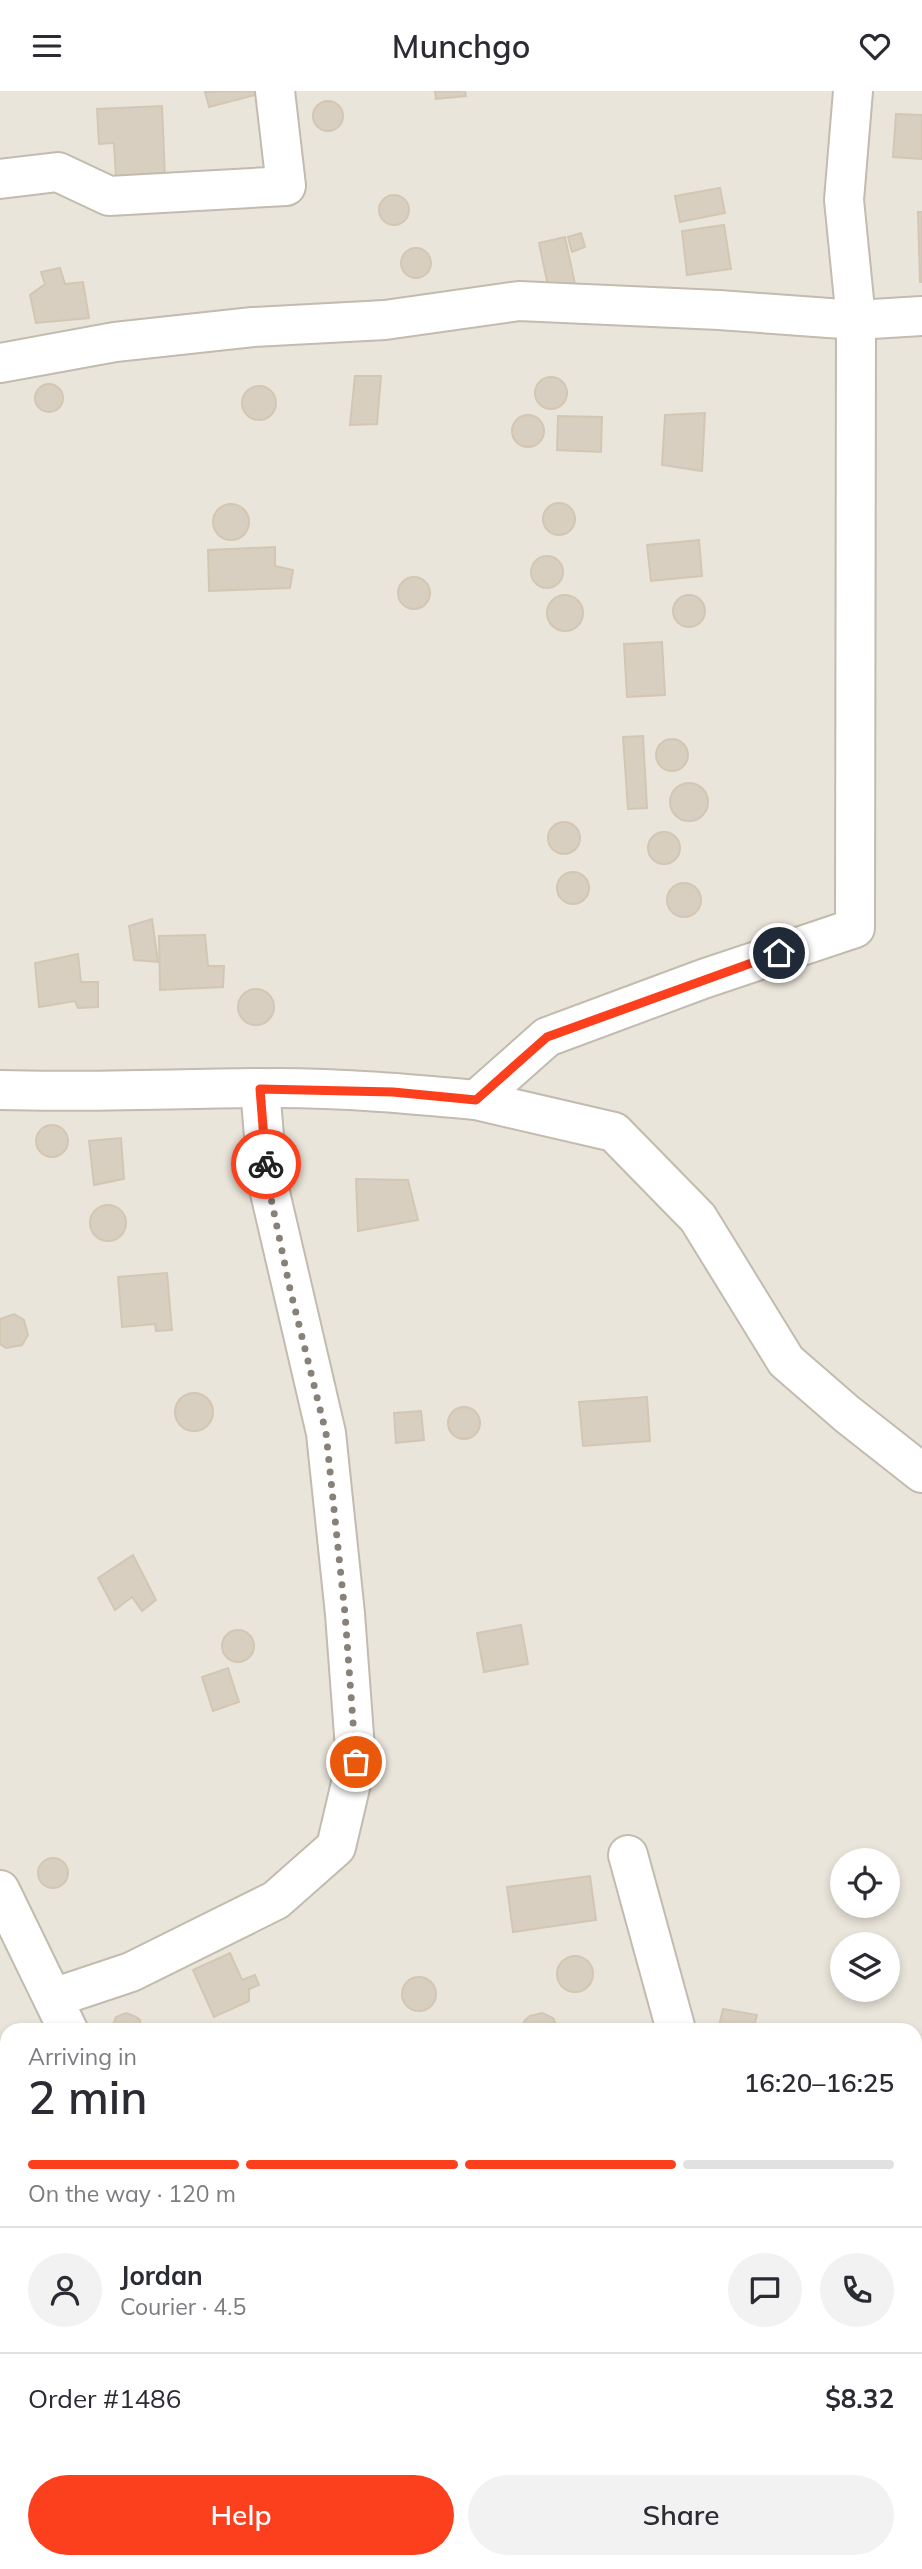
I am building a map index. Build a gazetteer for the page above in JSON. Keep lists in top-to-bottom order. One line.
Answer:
{"page":{"header":"Munchgo","heading":["2 min","Arriving in","16:20–16:25"],"panel":["Jordan","Courier · 4.5","Order #1486","$8.32"],"bar":"On the way · 120 m","buttons":["Help","Share"]}}
